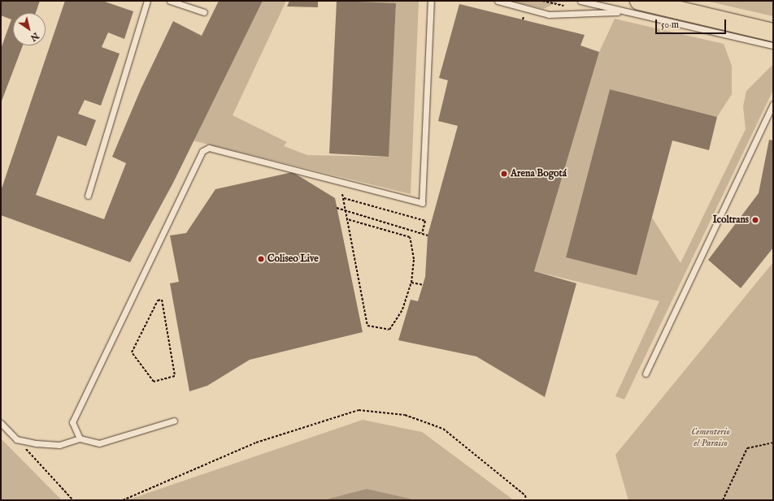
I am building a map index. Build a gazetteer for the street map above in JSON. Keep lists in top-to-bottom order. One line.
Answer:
{"parks":["Cementerio el Paraiso"],"places":["Arena Bogotá","Icoltrans","Coliseo Live"],"scale_bar":"50 m","north":"bottom right"}
